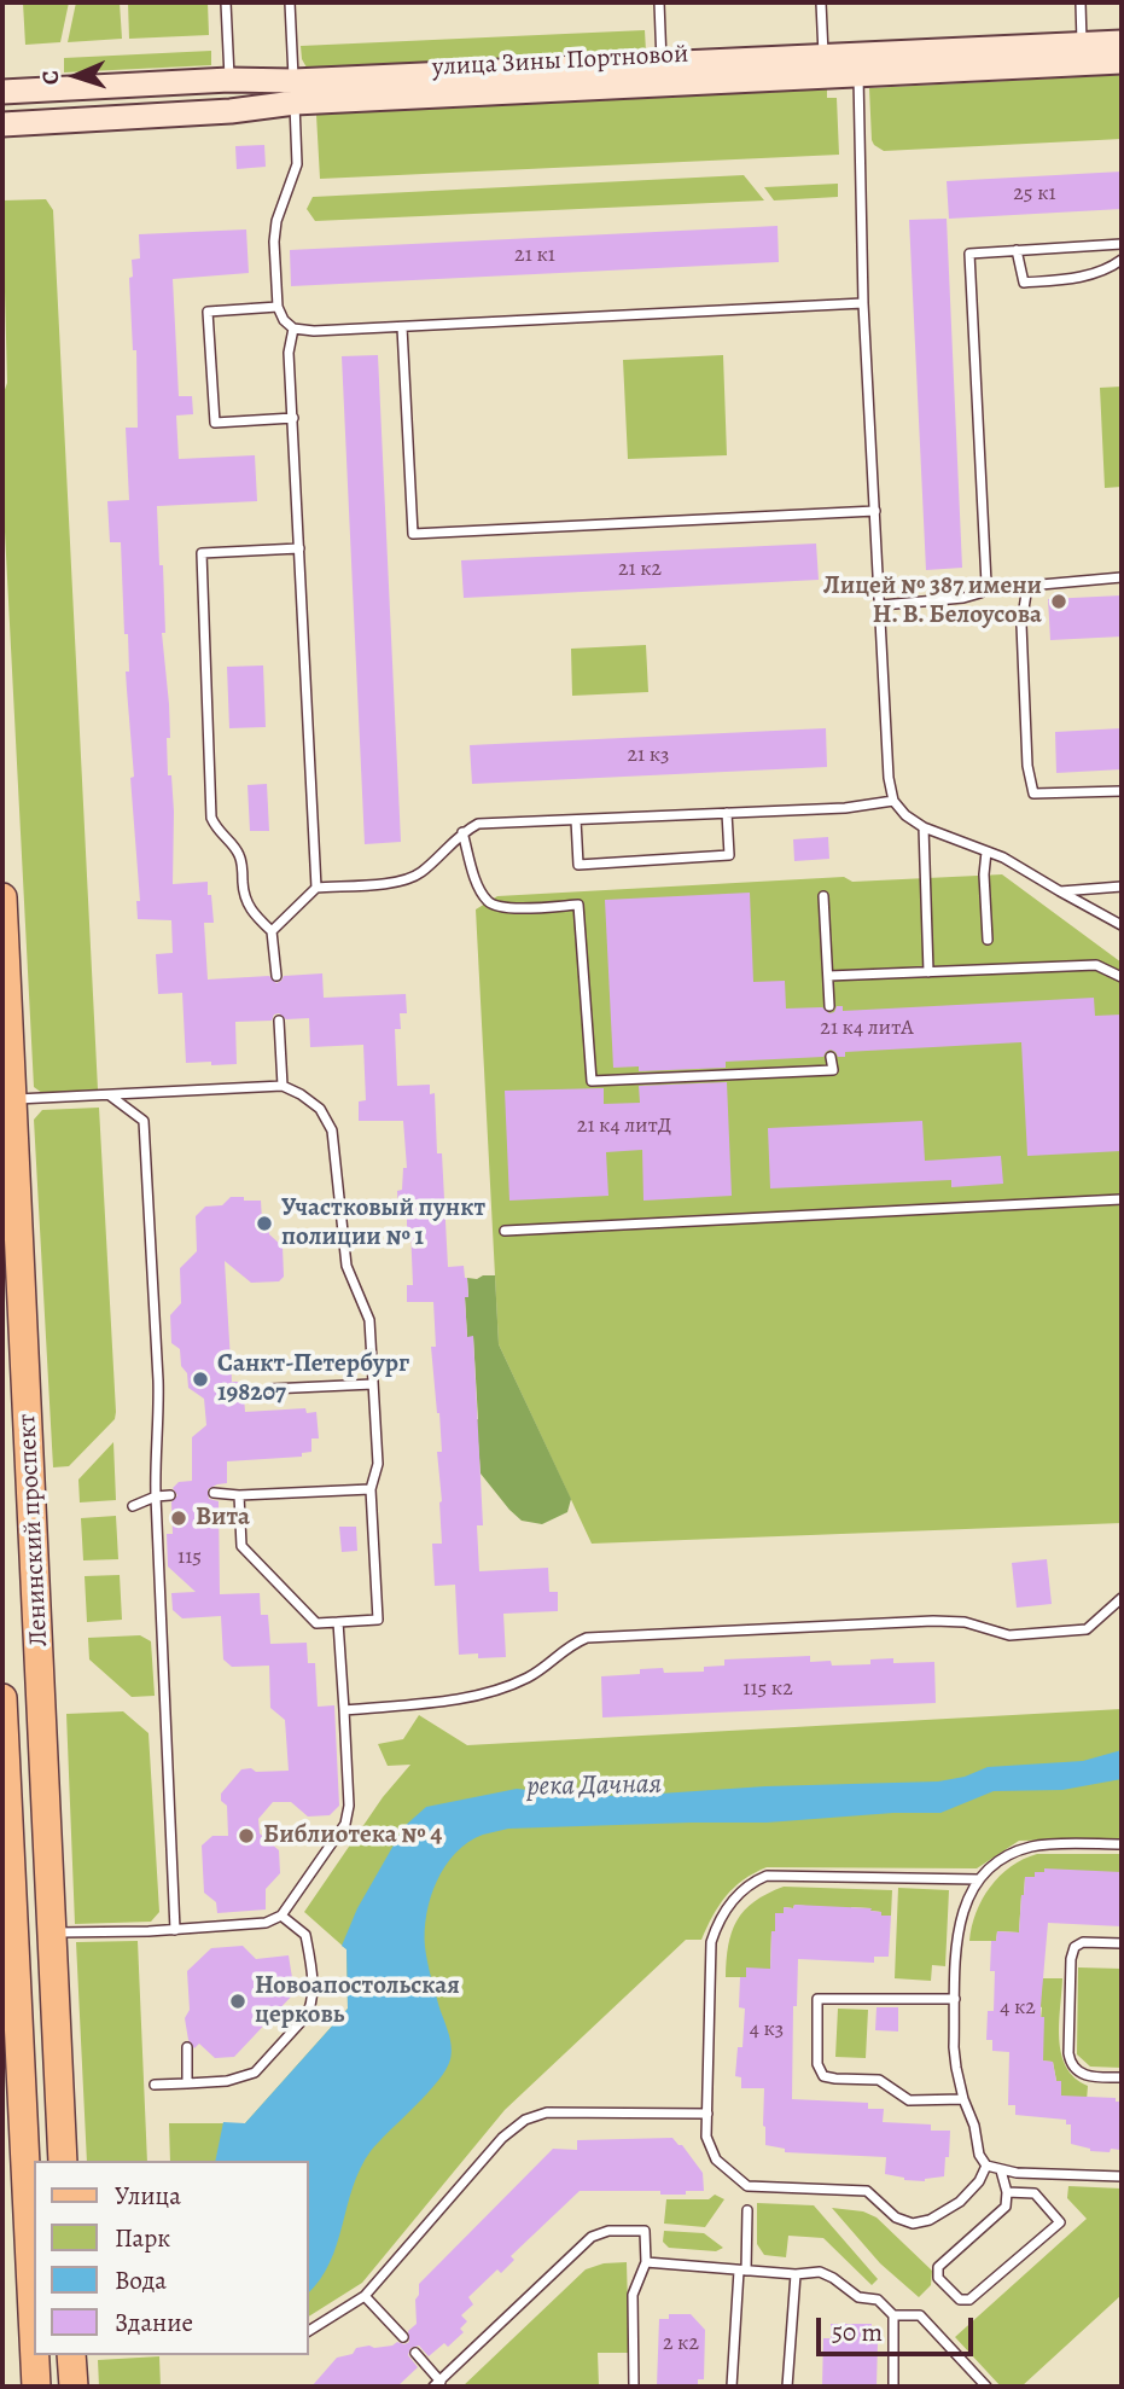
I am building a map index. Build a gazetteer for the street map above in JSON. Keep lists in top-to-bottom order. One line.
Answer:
{"streets":{"main road":["улица Зины Портновой","Ленинский проспект"]},"water":["река Дачная"],"places":["Лицей № 387 имени Н. В. Белоусова","Участковый пункт полиции № 1","Санкт-Петербург 198207","Вита","Библиотека № 4","Новоапостольская церковь"],"house_numbers":["25 к1","21 к1","21 к2","21 к3","21 к4 литА","21 к4 литД","115","115 к2","4 к2","4 к3","2 к2"],"legend":["Улица","Парк","Вода","Здание"],"scale_bar":"50 m","north":"left"}
